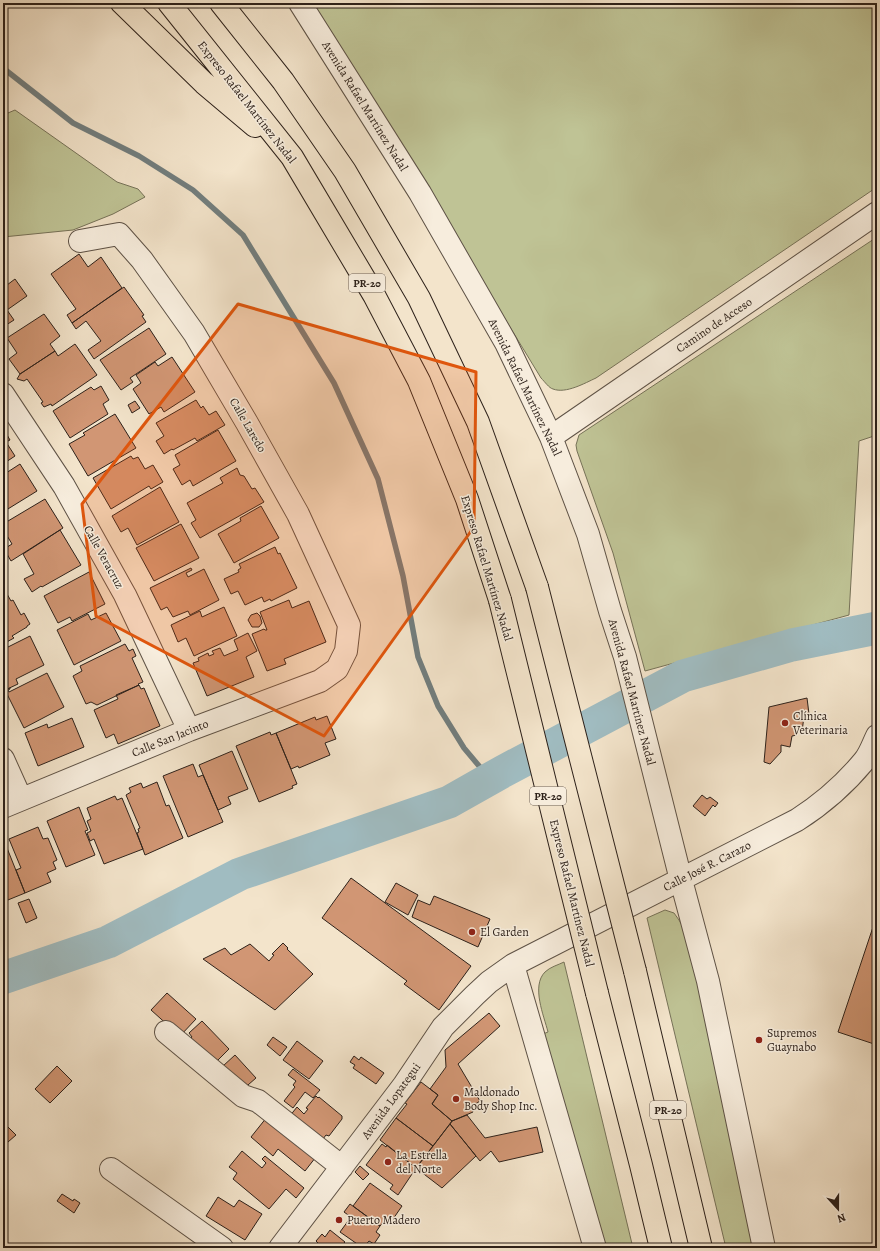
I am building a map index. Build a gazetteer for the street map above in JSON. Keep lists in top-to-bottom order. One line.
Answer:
{"streets":{"highway":["Expreso Rafael Martínez Nadal","PR-20"],"street":["Avenida Rafael Martínez Nadal","Camino de Acceso","Calle Laredo","Calle Veracruz","Calle San Jacinto","Calle José R. Carazo","Avenida Lopategui"]},"crossings":[["Avenida Rafael Martínez Nadal","Camino de Acceso"],["Avenida Rafael Martínez Nadal","Calle José R. Carazo"],["Calle Laredo","Calle San Jacinto"],["Calle Veracruz","Calle San Jacinto"],["Calle José R. Carazo","Avenida Lopategui"]],"places":["Clínica Veterinaria","El Garden","Supremos Guaynabo","Maldonado Body Shop Inc.","La Estrella del Norte","Puerto Madero"],"north":"bottom"}
